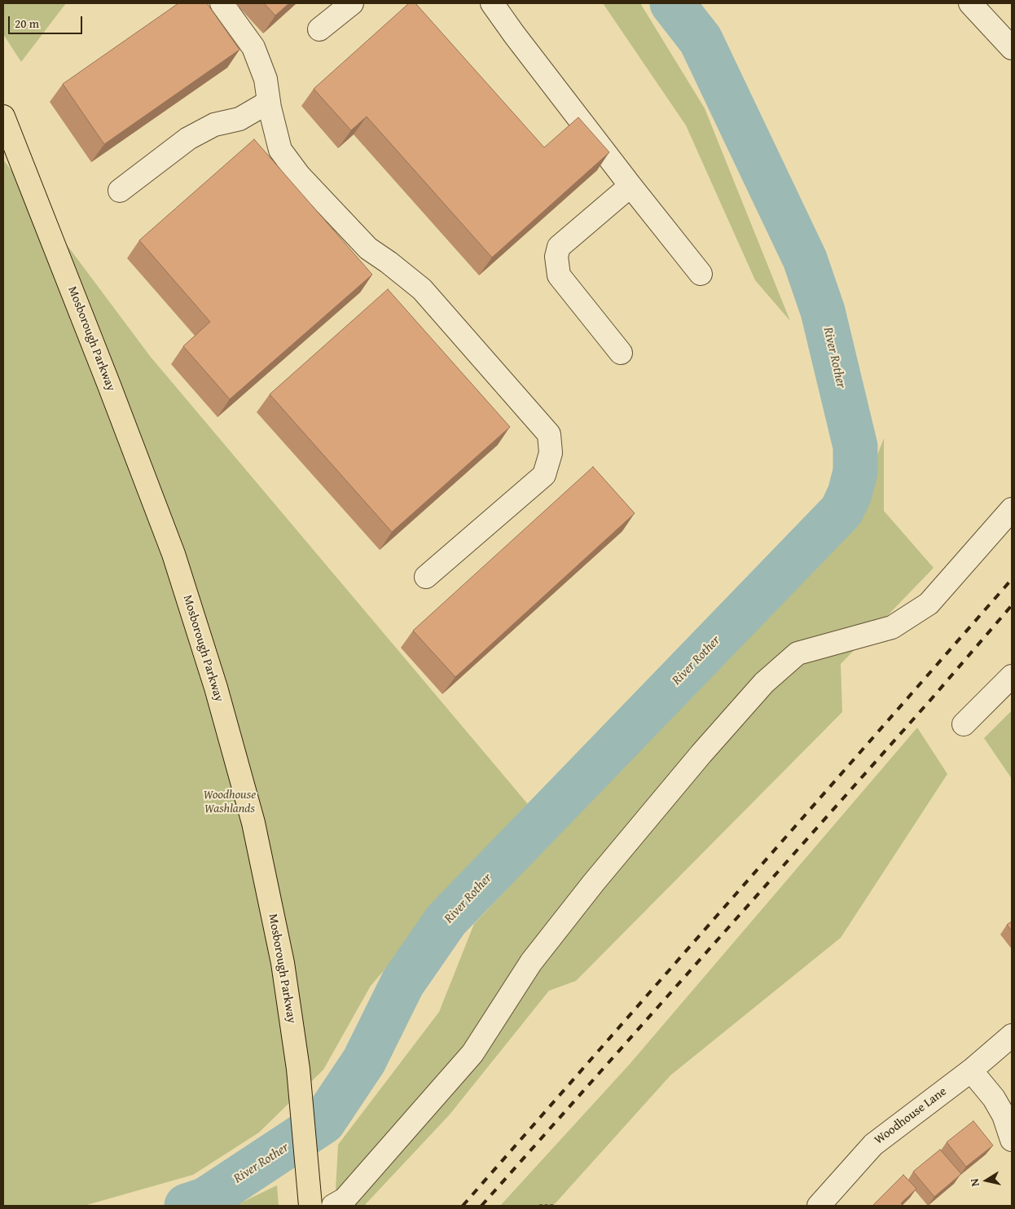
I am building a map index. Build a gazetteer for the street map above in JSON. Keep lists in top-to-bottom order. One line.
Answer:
{"streets":{"highway":["Mosborough Parkway"],"street":["Woodhouse Lane"]},"water":["River Rother"],"parks":["Woodhouse Washlands"],"scale_bar":"20 m","north":"left"}
